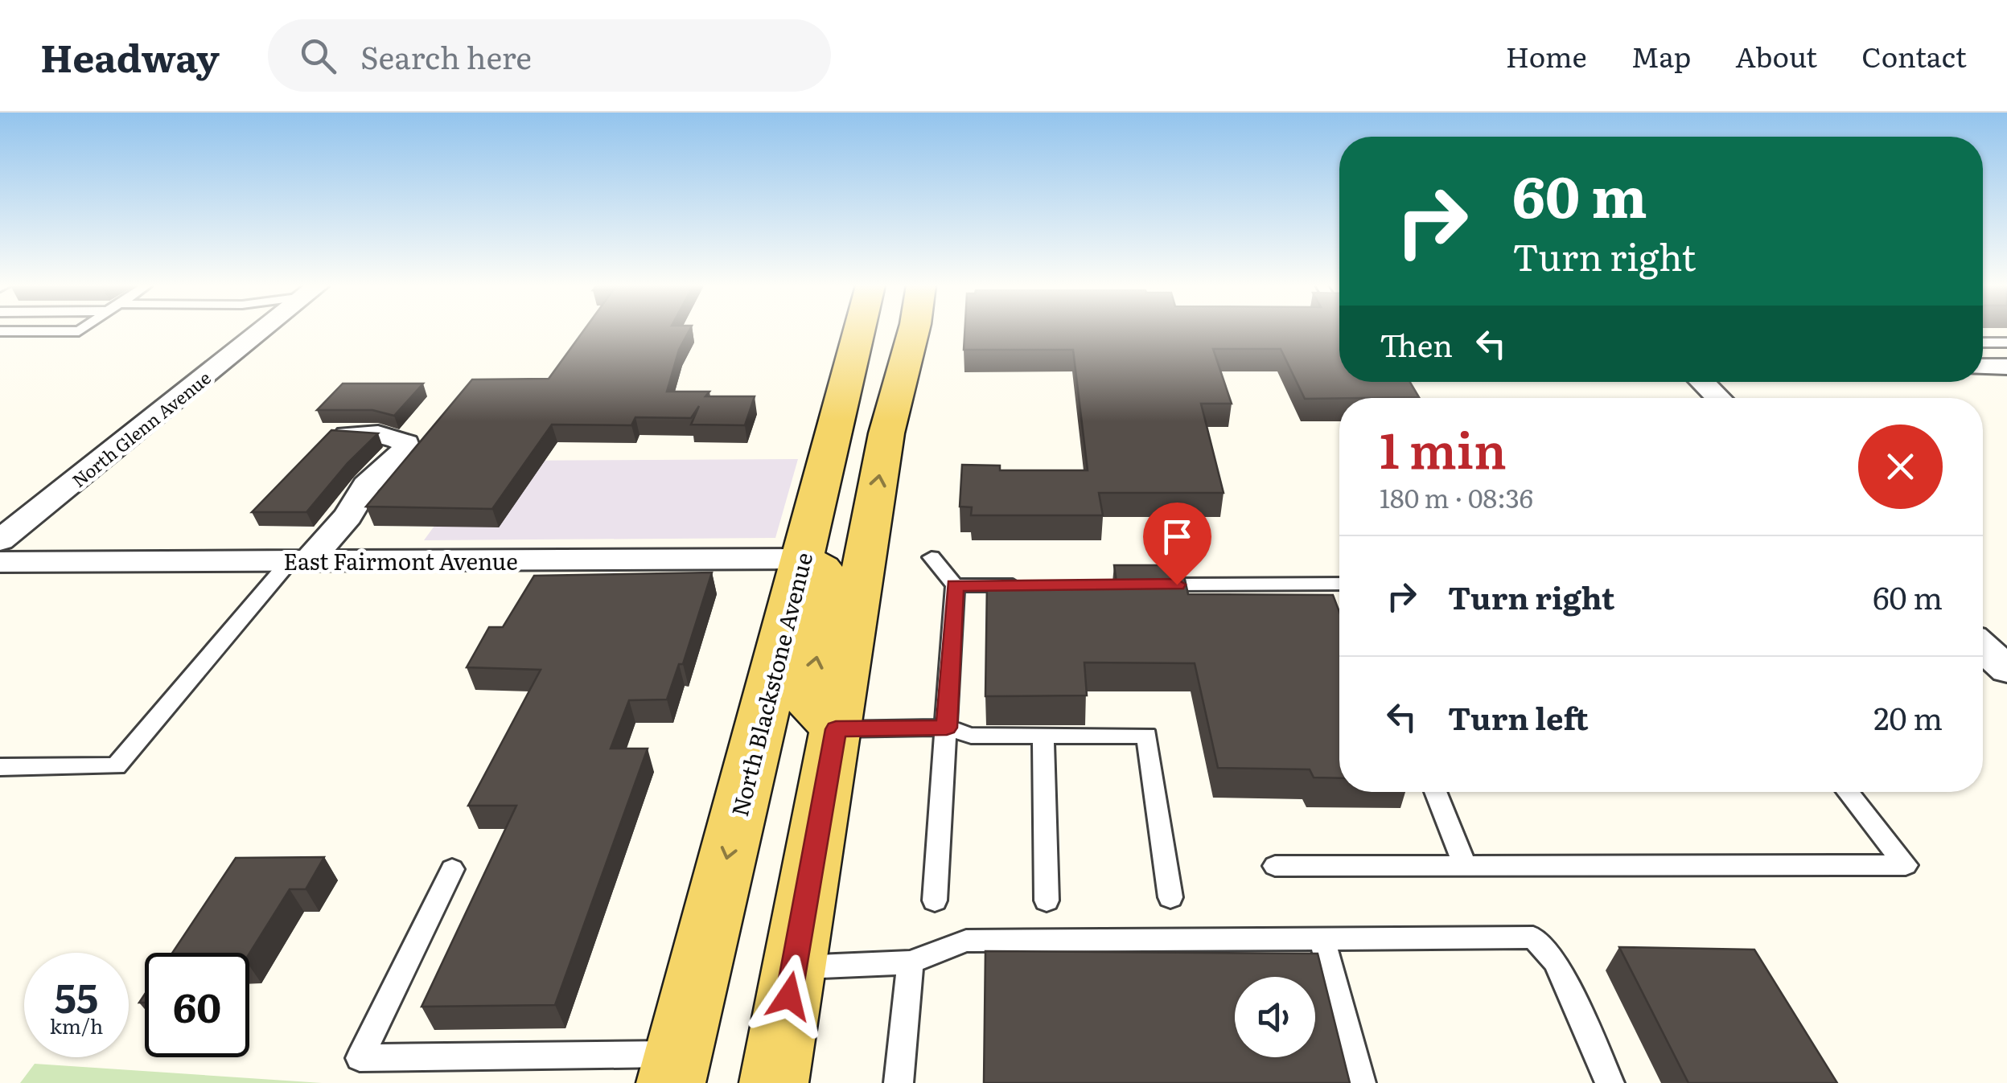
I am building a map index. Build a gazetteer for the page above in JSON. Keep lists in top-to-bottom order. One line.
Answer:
{"streets":{"main road":["North Blackstone Avenue"],"street":["North Glenn Avenue","East Fairmont Avenue"]},"crossings":[["East Fairmont Avenue","North Blackstone Avenue"]],"page":{"header":"Headway","search":"Search here","nav":["Home","Map","About","Contact"],"turn":["60 m","Turn right"],"then":"Then","heading":["1 min","180 m · 08:36"],"list":[{"name":"Turn right","value":"60 m"},{"name":"Turn left","value":"20 m"}],"speed":"55 km/h","limit":"60"}}
